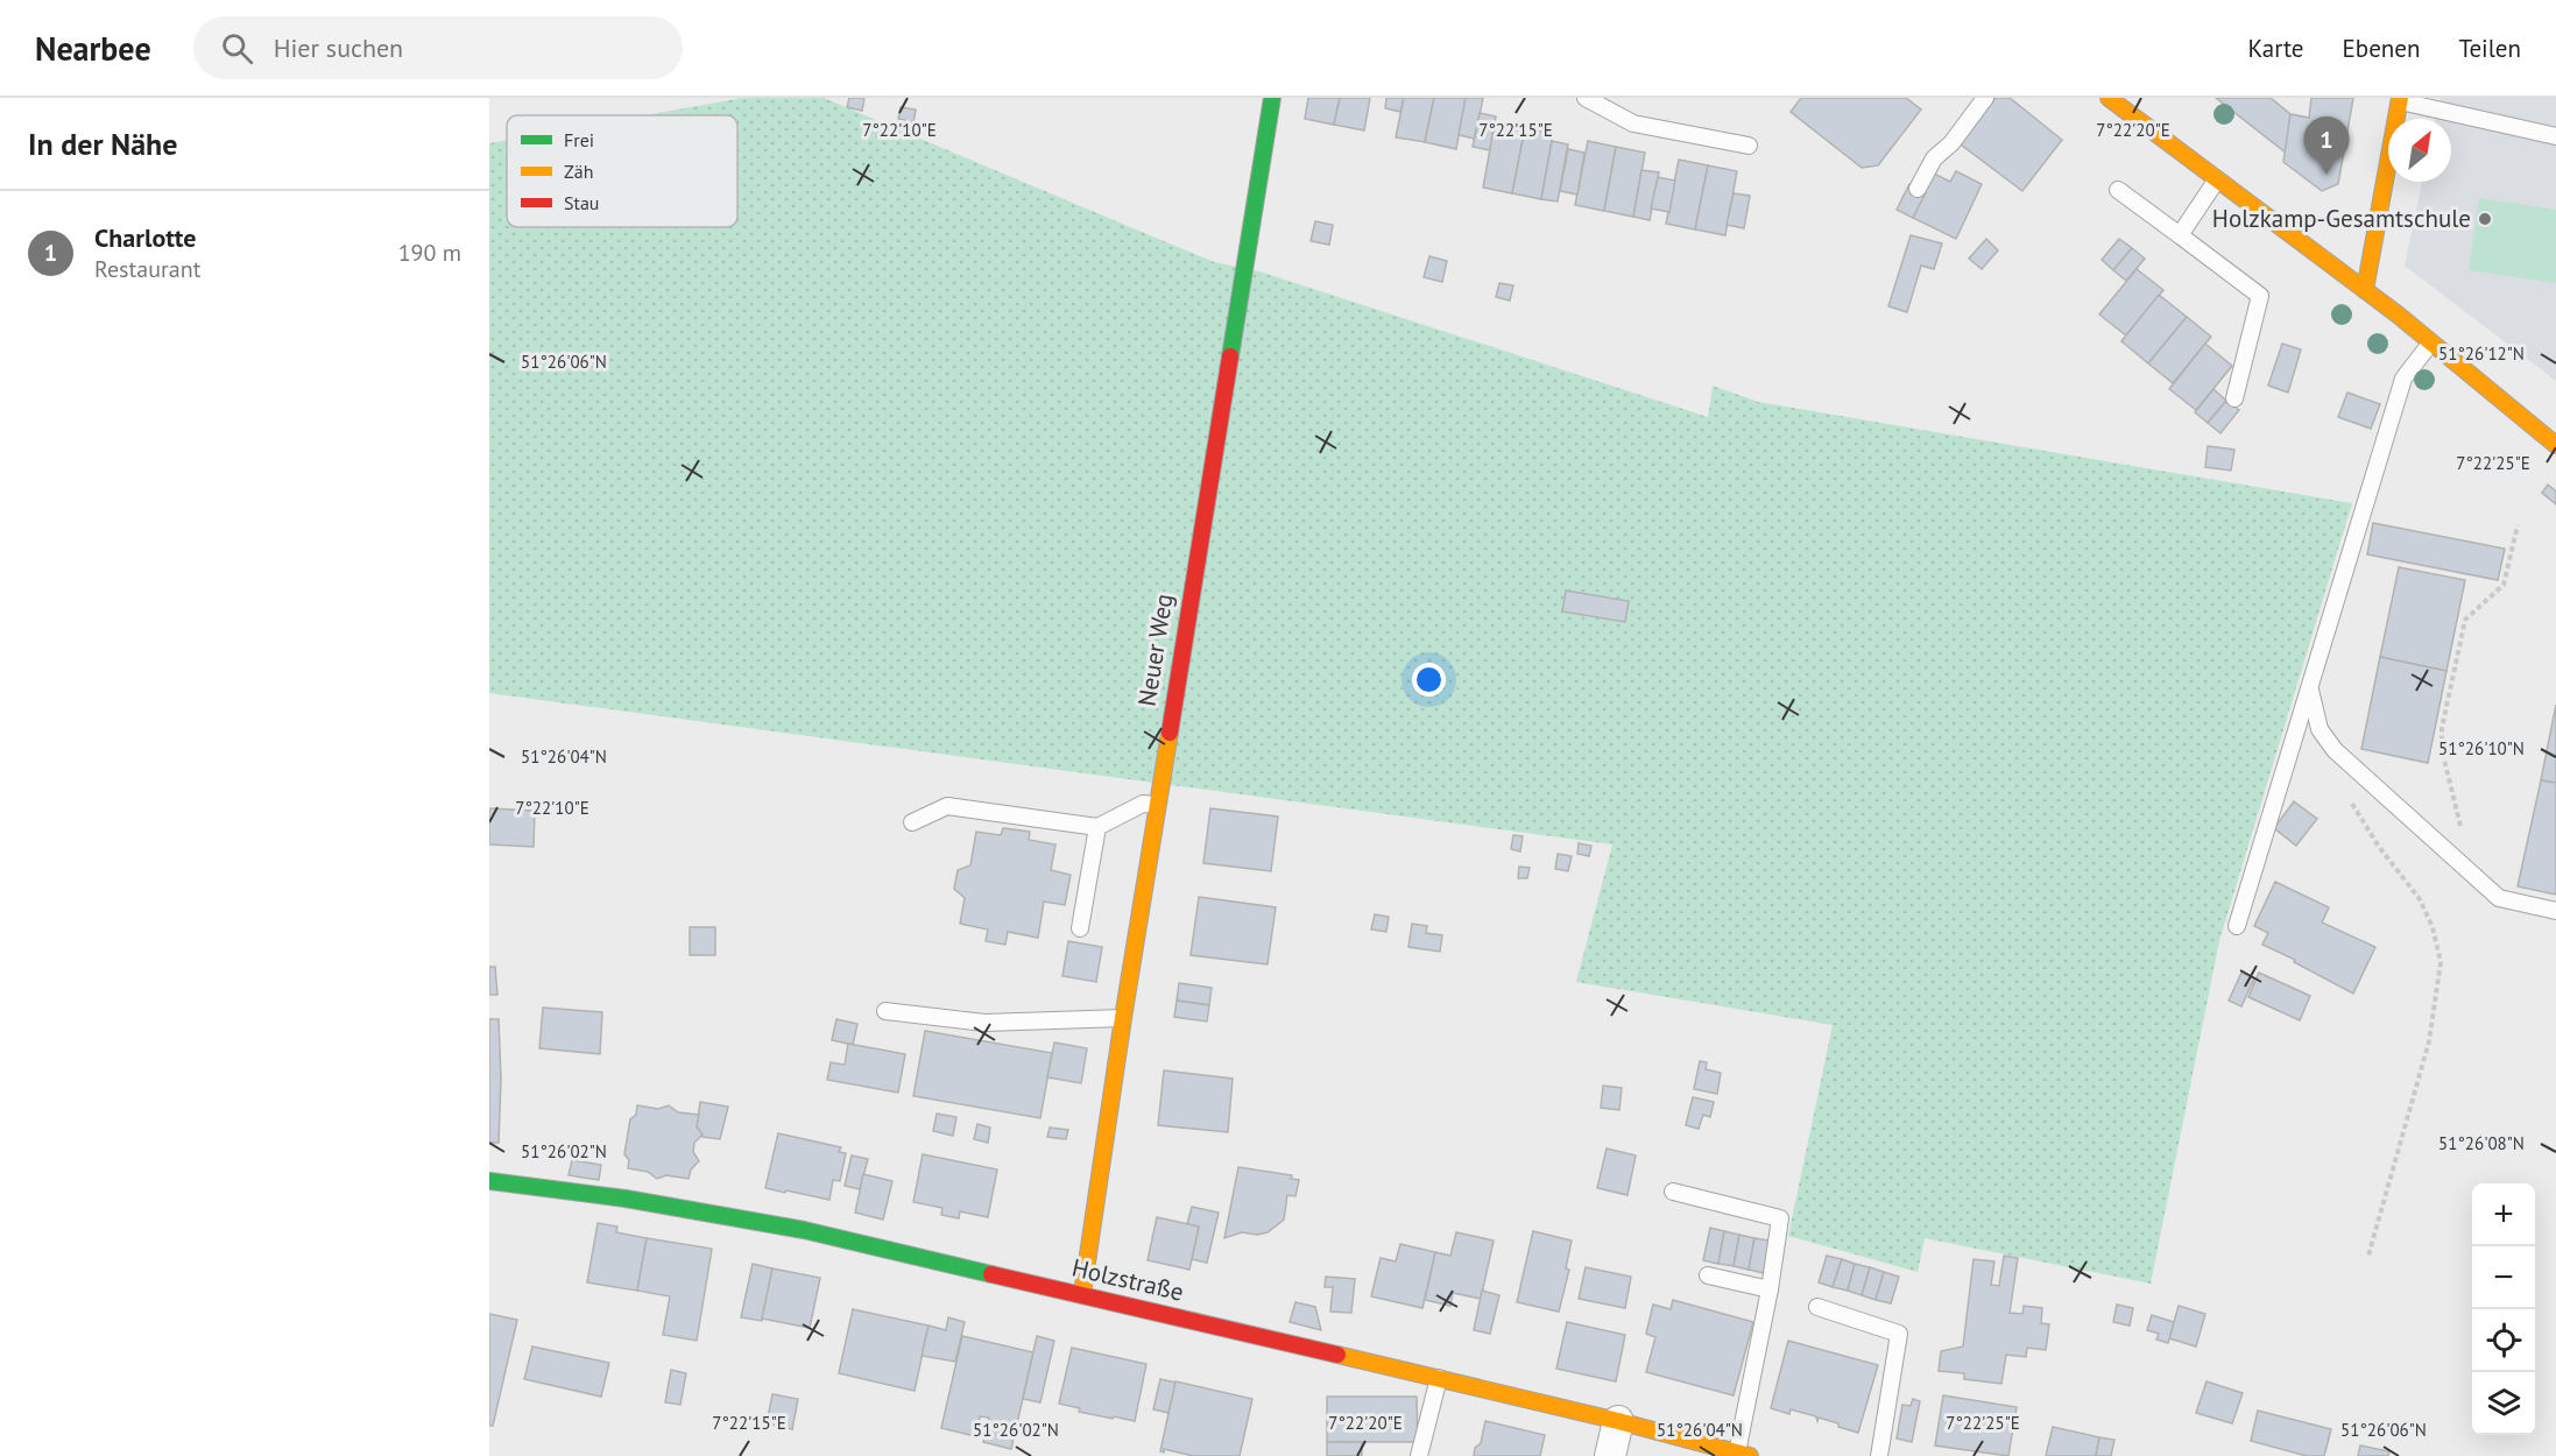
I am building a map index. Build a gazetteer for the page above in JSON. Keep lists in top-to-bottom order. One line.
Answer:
{"streets":{"street":["Neuer Weg","Holzstraße"]},"crossings":[["Neuer Weg","Holzstraße"]],"places":["Holzkamp-Gesamtschule"],"legend":["Frei","Zäh","Stau"],"north":"top right","page":{"header":"Nearbee","search":"Hier suchen","nav":["Karte","Ebenen","Teilen"],"heading":"In der Nähe","pins":"1","list":[{"mark":"1","name":"Charlotte","note":"Restaurant","value":"190 m"}],"map_buttons":["+","−"]},"coordinates":["7°22'10\"E","7°22'15\"E","7°22'20\"E","51°26'12\"N","51°26'06\"N","7°22'25\"E","51°26'10\"N","51°26'04\"N","51°26'08\"N","51°26'02\"N"]}
